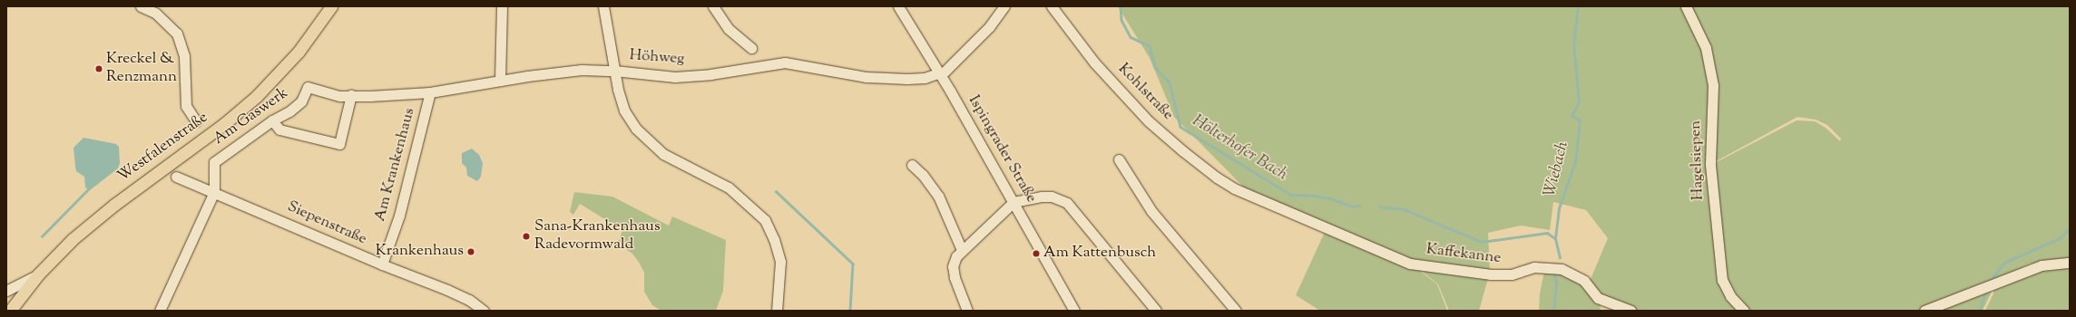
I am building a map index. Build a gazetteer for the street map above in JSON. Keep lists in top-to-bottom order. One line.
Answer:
{"streets":{"main road":["Westfalenstraße"],"street":["Höhweg","Kohlstraße","Am Gaswerk","Ispingrader Straße","Hagelsiepen","Am Krankenhaus","Siepenstraße","Kaffekanne"]},"crossings":[["Höhweg","Am Gaswerk"],["Höhweg","Ispingrader Straße"],["Höhweg","Am Krankenhaus"],["Kohlstraße","Kaffekanne"],["Am Gaswerk","Siepenstraße"],["Am Krankenhaus","Siepenstraße"]],"water":["Hölterhofer Bach","Wiebach"],"places":["Kreckel & Renzmann","Sana-Krankenhaus Radevormwald","Krankenhaus","Am Kattenbusch"]}
